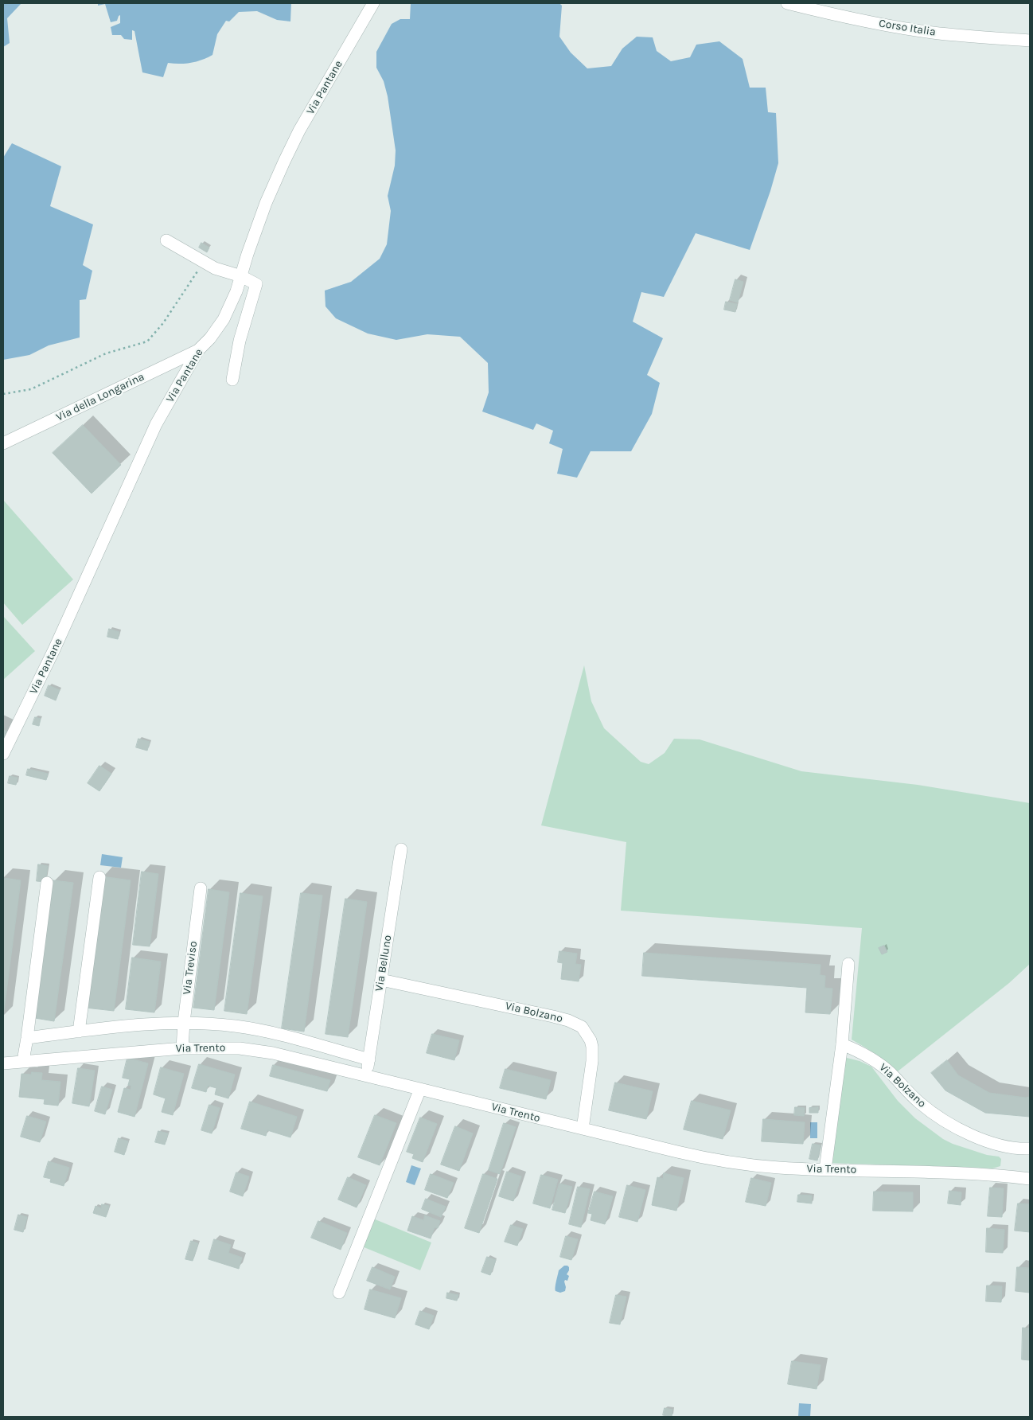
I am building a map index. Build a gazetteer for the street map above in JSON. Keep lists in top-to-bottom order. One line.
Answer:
{"streets":{"street":["Corso Italia","Via Pantane","Via della Longarina","Via Belluno","Via Treviso","Via Bolzano","Via Trento"]},"crossings":[["Via Pantane","Via della Longarina"],["Via Belluno","Via Bolzano"],["Via Belluno","Via Trento"],["Via Treviso","Via Trento"],["Via Bolzano","Via Trento"]]}
